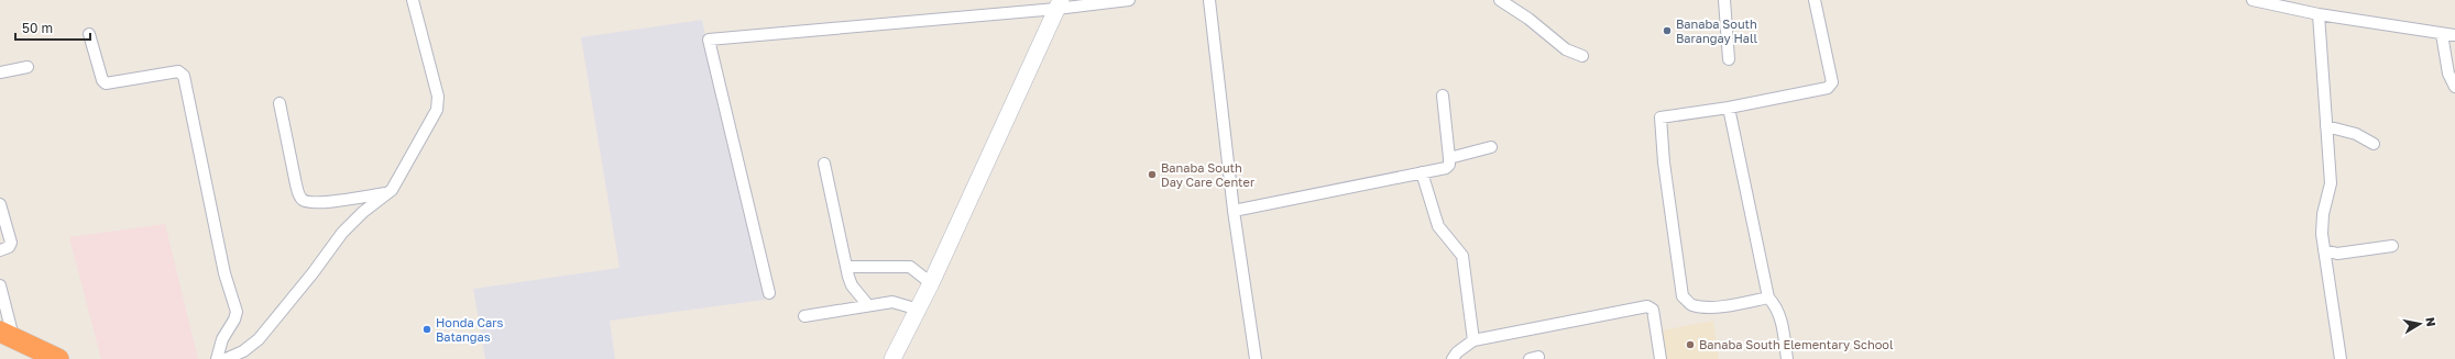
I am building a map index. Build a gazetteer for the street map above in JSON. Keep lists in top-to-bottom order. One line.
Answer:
{"places":["Banaba South Barangay Hall","Banaba South Day Care Center","Honda Cars Batangas","Banaba South Elementary School"],"scale_bar":"50 m","north":"right"}
